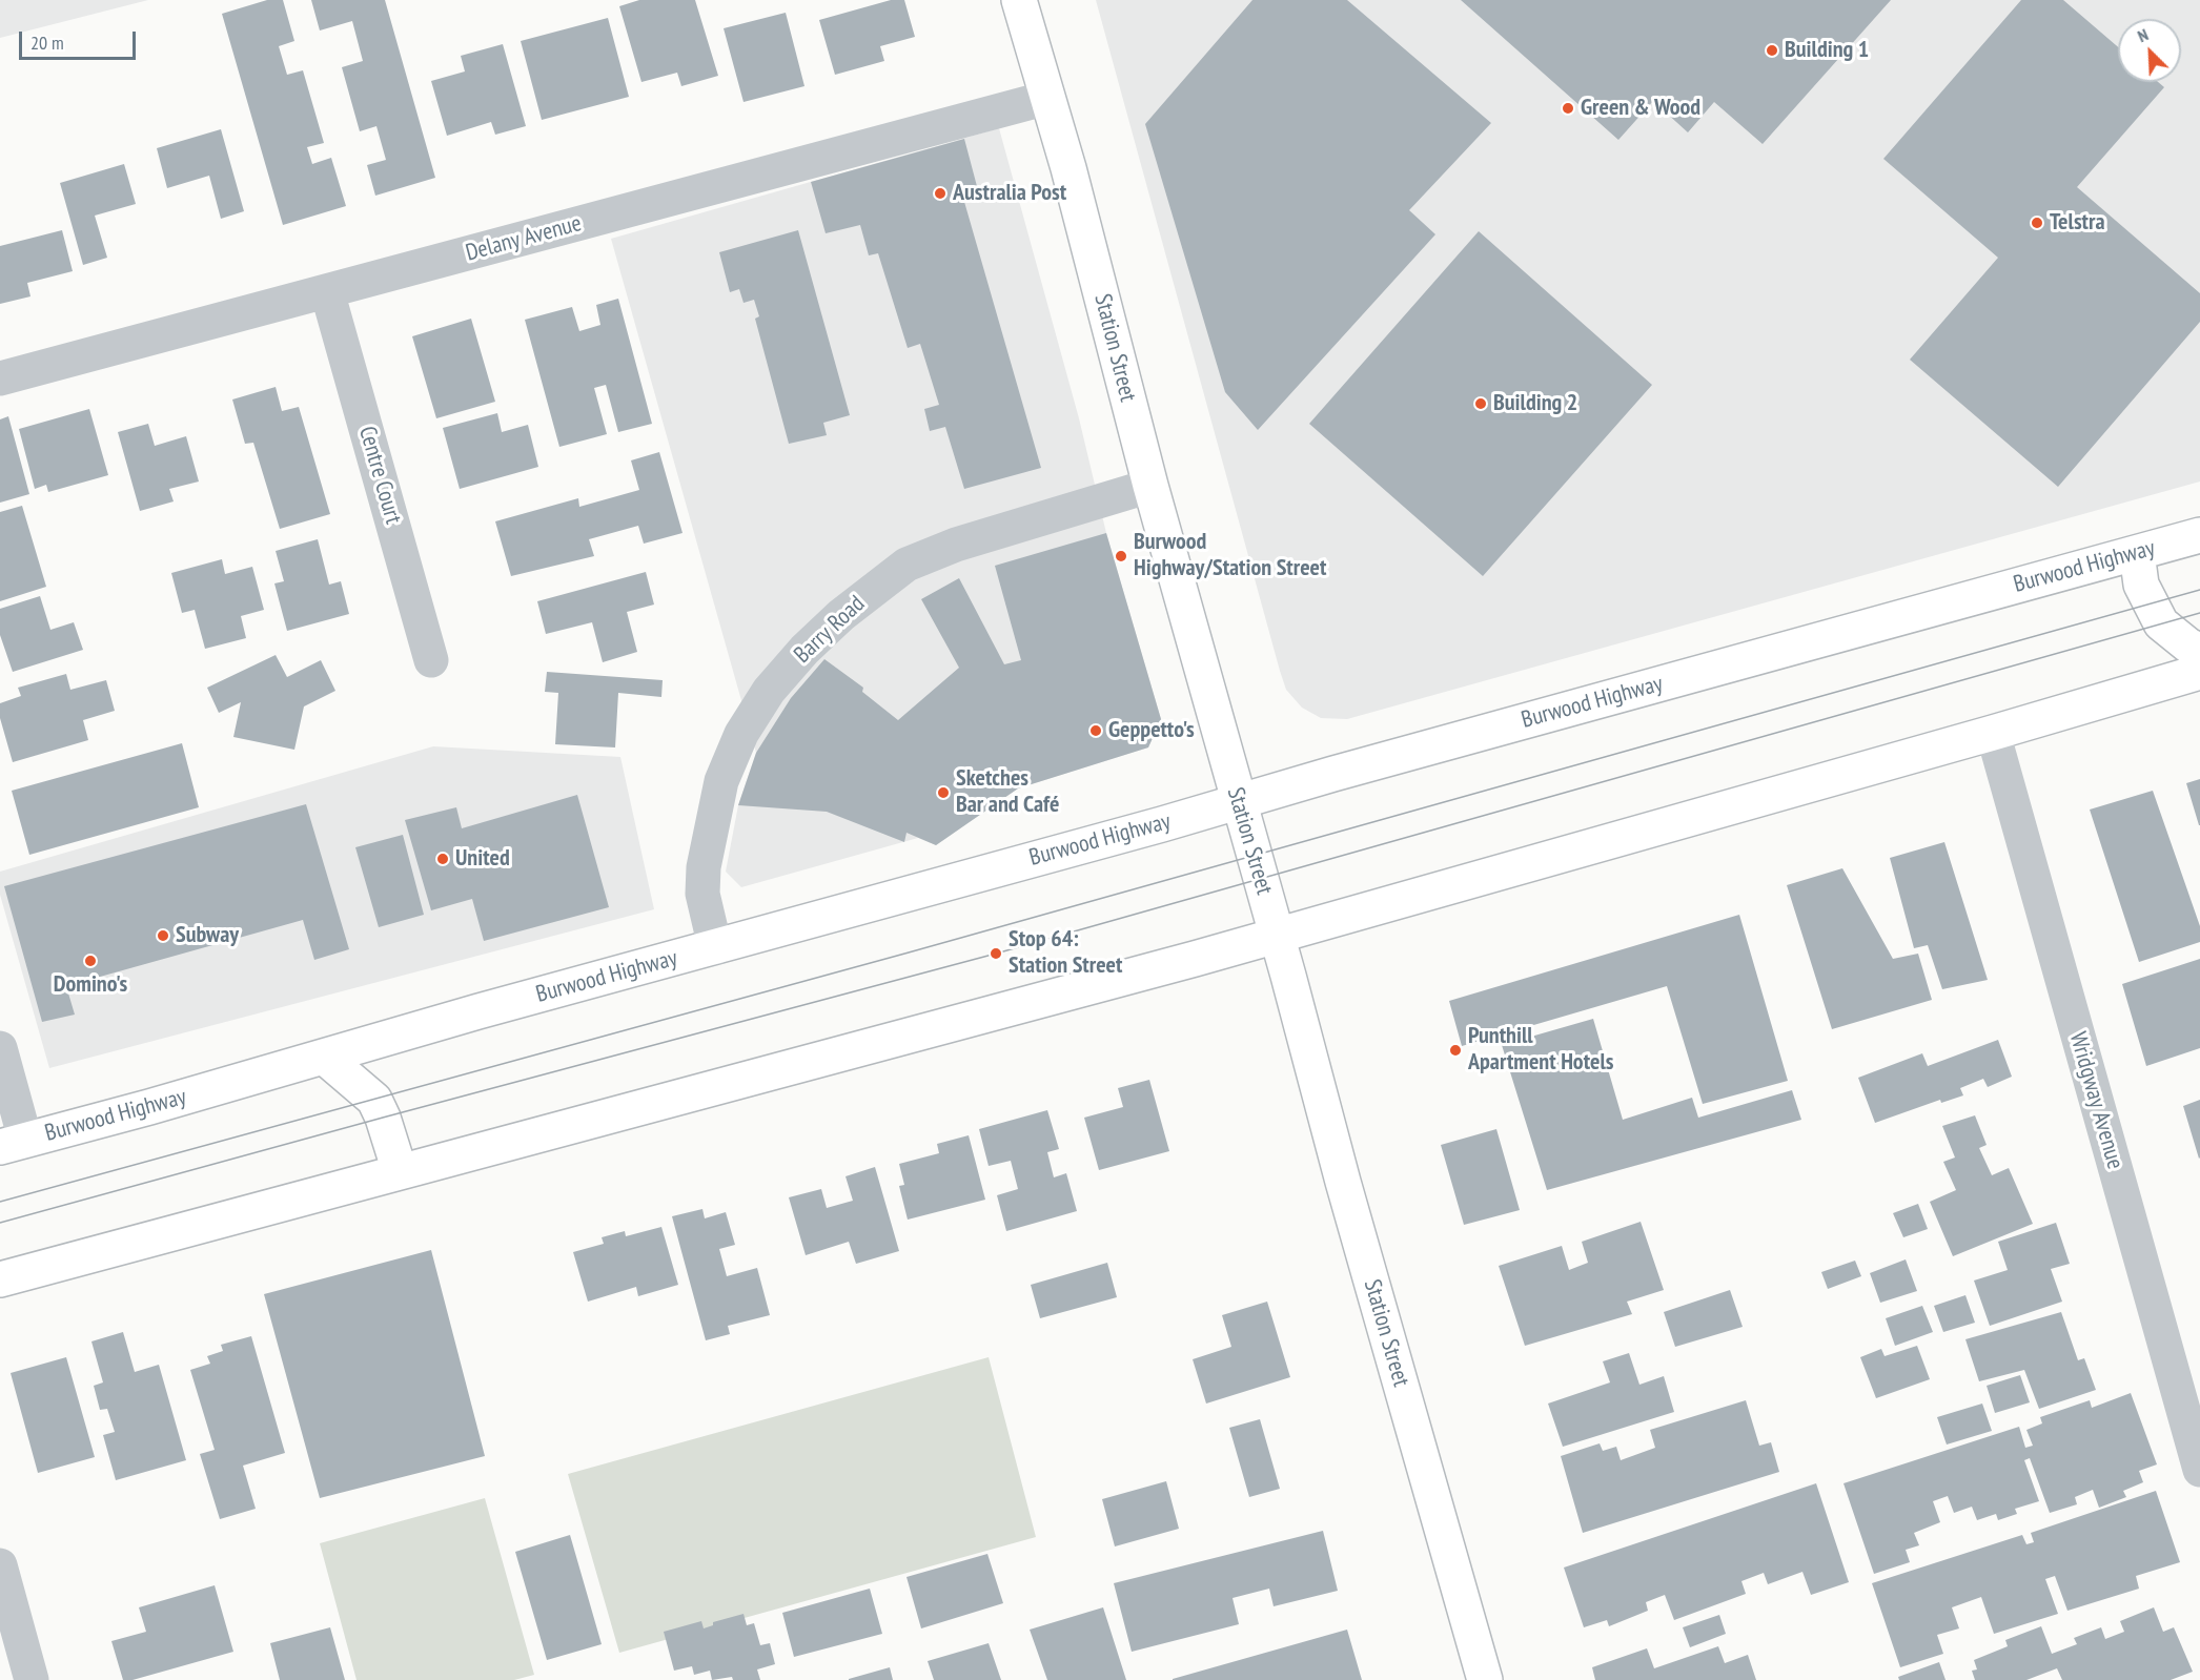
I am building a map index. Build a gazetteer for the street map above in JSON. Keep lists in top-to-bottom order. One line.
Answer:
{"streets":{"main road":["Station Street","Burwood Highway"],"street":["Delany Avenue","Centre Court","Barry Road","Wridgway Avenue"]},"crossings":[["Delany Avenue","Station Street"],["Delany Avenue","Centre Court"],["Station Street","Burwood Highway"],["Station Street","Barry Road"],["Burwood Highway","Barry Road"]],"places":["Building 1","Green & Wood","Australia Post","Telstra","Building 2","Burwood Highway/Station Street","Geppetto's","Sketches Bar and Café","United","Subway","Stop 64: Station Street","Domino's","Punthill Apartment Hotels"],"scale_bar":"20 m","north":"top left"}
